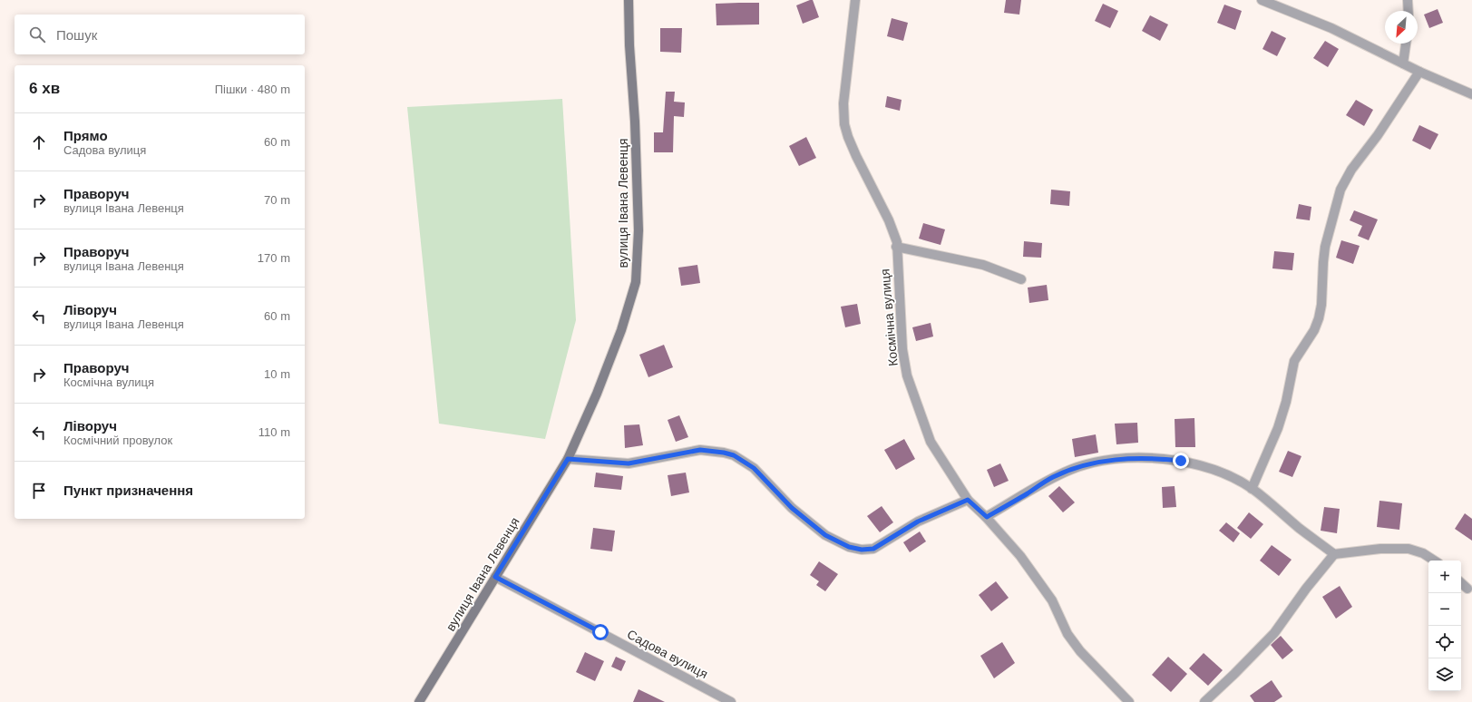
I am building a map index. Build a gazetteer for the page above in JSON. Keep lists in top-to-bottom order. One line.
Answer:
{"streets":{"street":["вулиця Івана Левенця","Космічна вулиця","Садова вулиця"]},"crossings":[["вулиця Івана Левенця","Садова вулиця"]],"north":"bottom left","page":{"search":"Пошук","heading":["6 хв","Пішки · 480 m"],"list":[["Прямо","Садова вулиця","60 m"],["Праворуч","вулиця Івана Левенця","70 m"],["Праворуч","вулиця Івана Левенця","170 m"],["Ліворуч","вулиця Івана Левенця","60 m"],["Праворуч","Космічна вулиця","10 m"],["Ліворуч","Космічний провулок","110 m"],"Пункт призначення"],"map_buttons":["+","−"]}}
